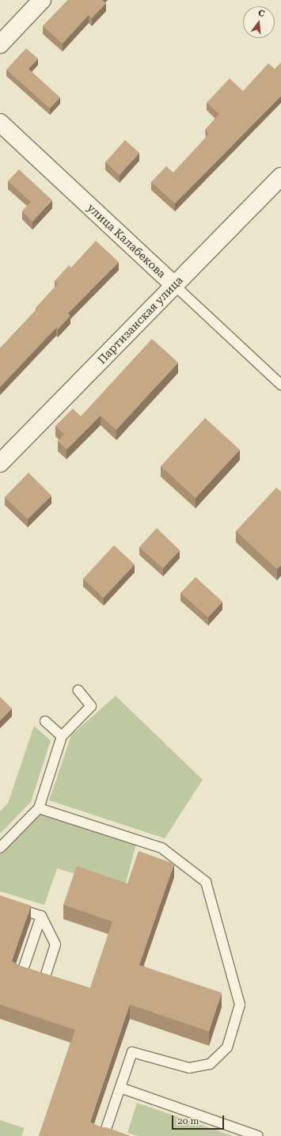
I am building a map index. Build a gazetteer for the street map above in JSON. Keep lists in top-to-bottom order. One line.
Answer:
{"streets":{"street":["улица Калабекова","Партизанская улица"]},"crossings":[["улица Калабекова","Партизанская улица"]],"scale_bar":"20 m","north":"top"}
